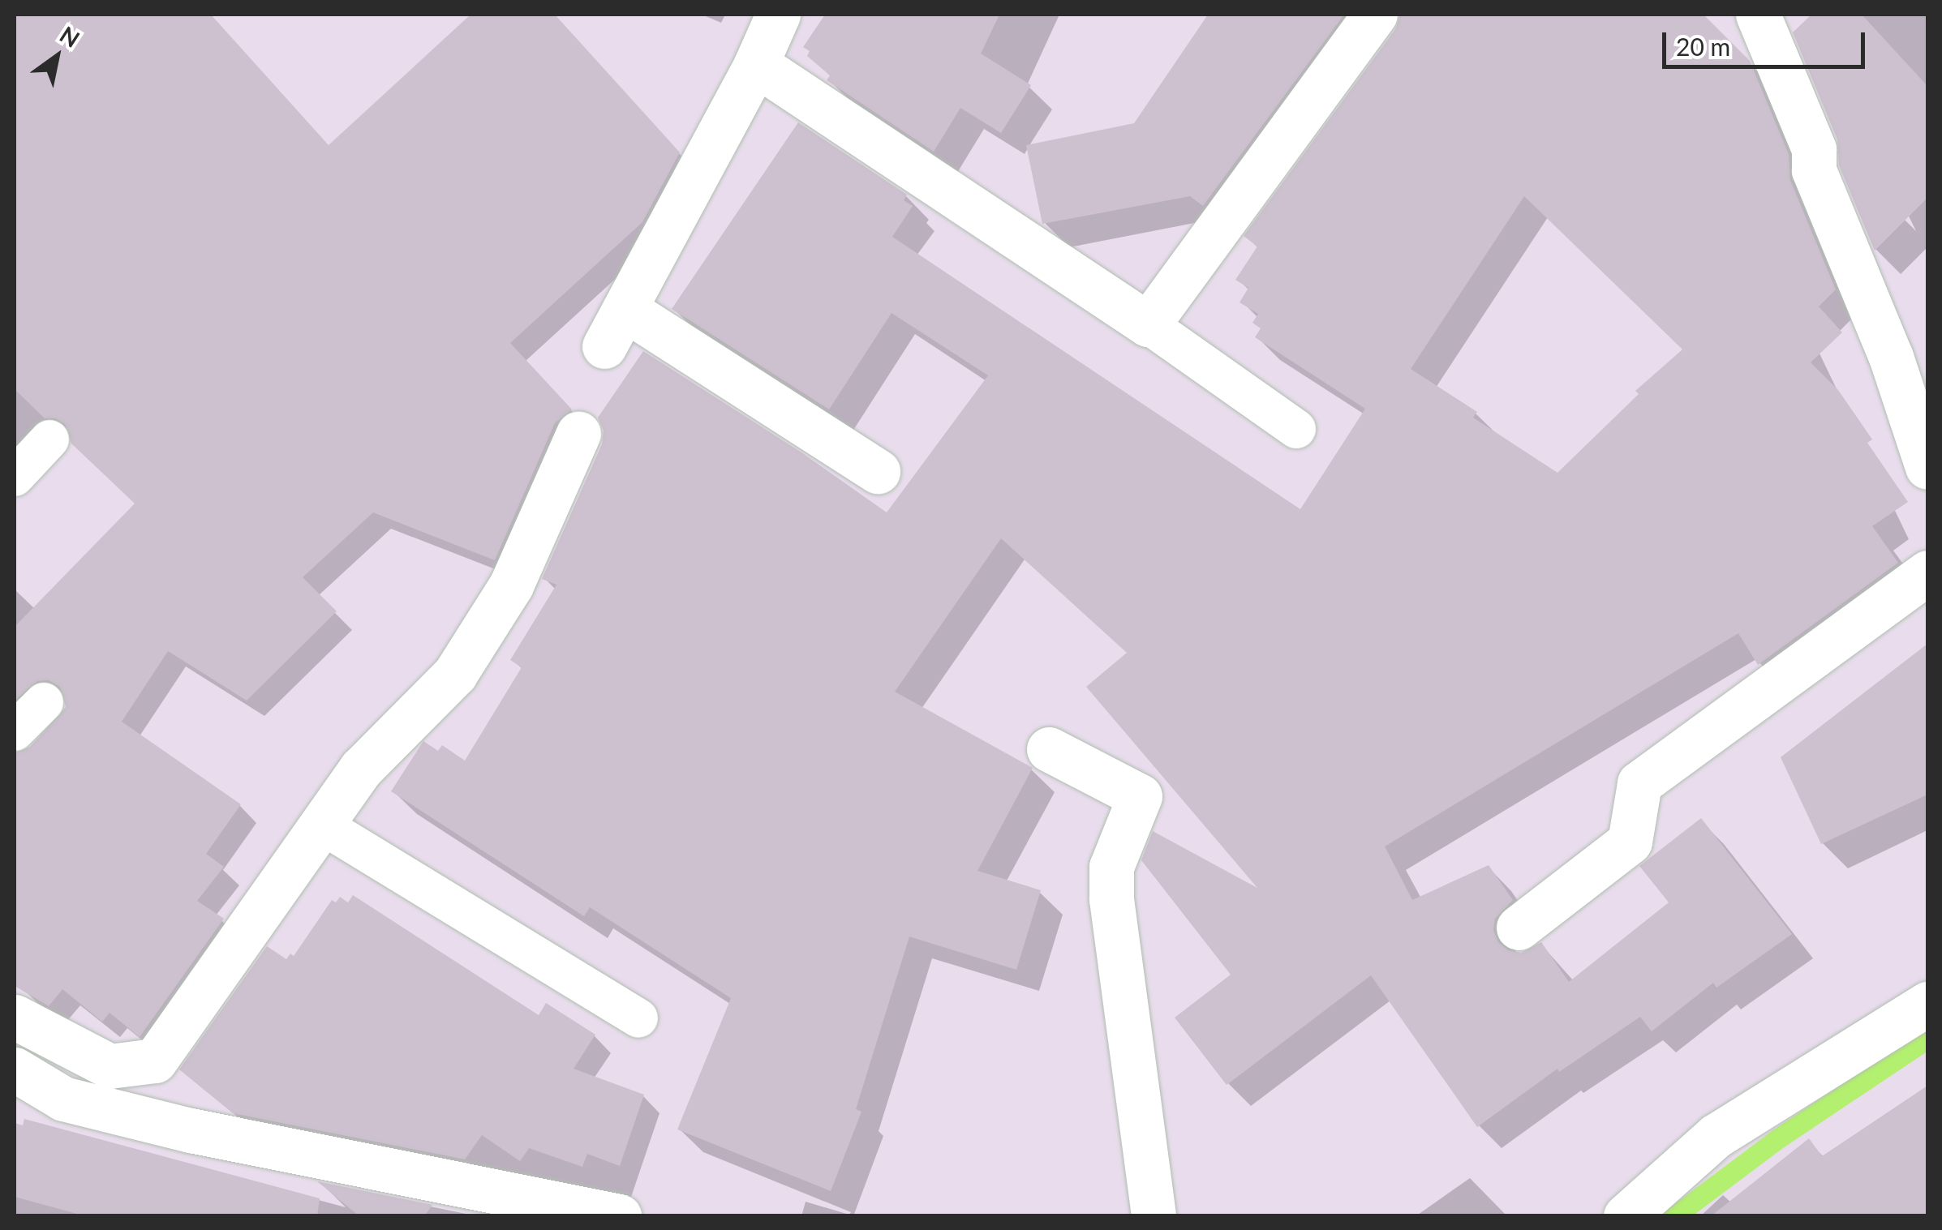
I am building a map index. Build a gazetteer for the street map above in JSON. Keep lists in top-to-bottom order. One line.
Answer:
{"scale_bar":"20 m","north":"top right"}
